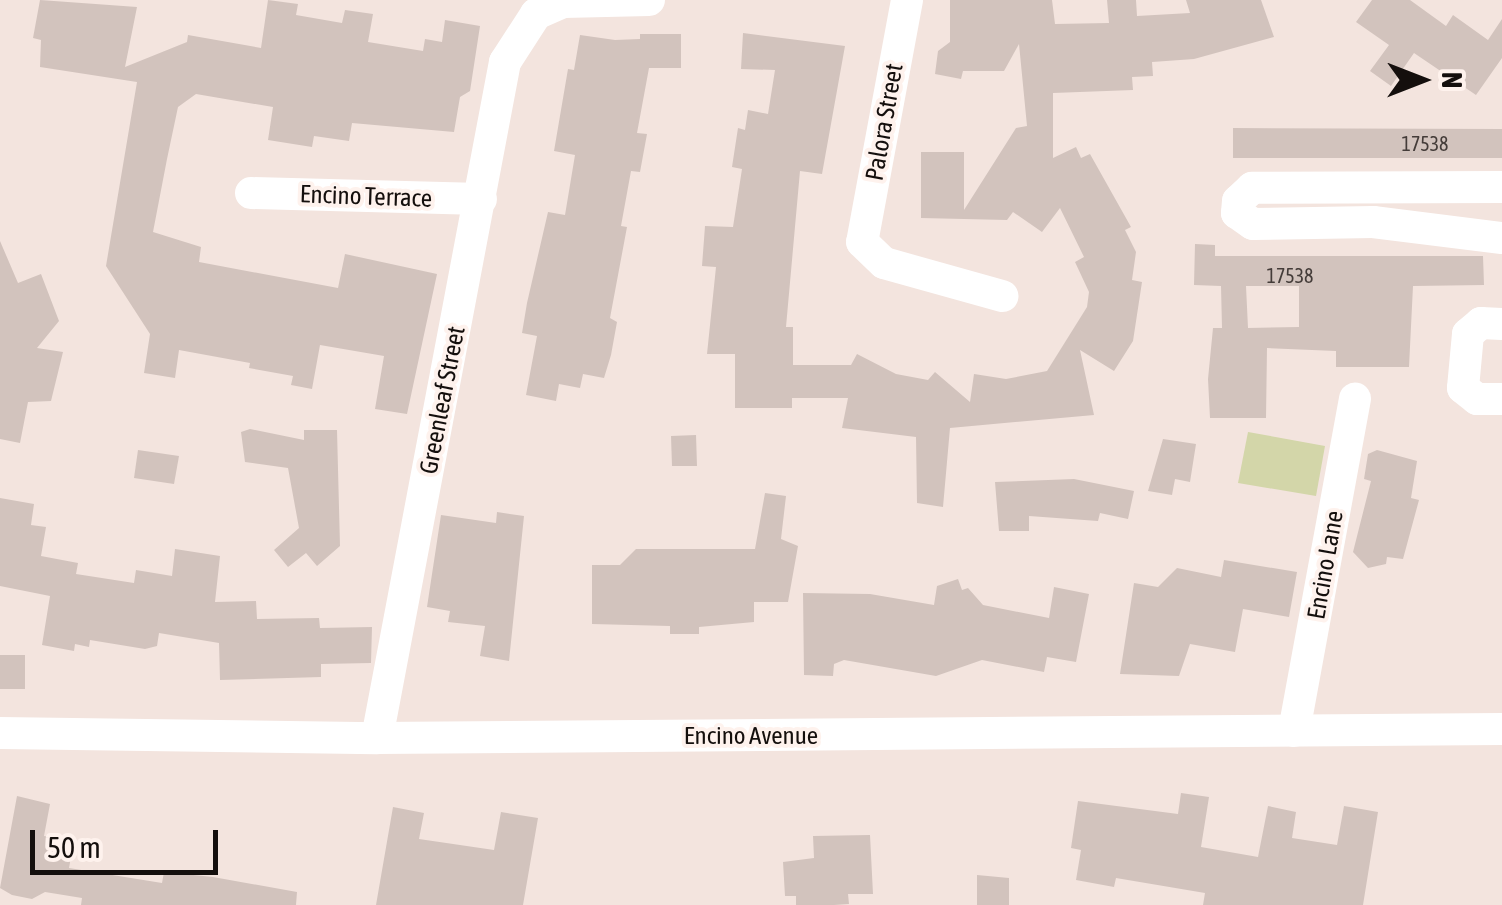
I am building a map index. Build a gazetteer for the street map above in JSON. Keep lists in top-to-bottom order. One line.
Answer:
{"streets":{"street":["Palora Street","Encino Terrace","Greenleaf Street","Encino Lane","Encino Avenue"]},"crossings":[["Encino Terrace","Greenleaf Street"],["Greenleaf Street","Encino Avenue"],["Encino Lane","Encino Avenue"]],"house_numbers":["17538","17538"],"scale_bar":"50 m","north":"right"}
